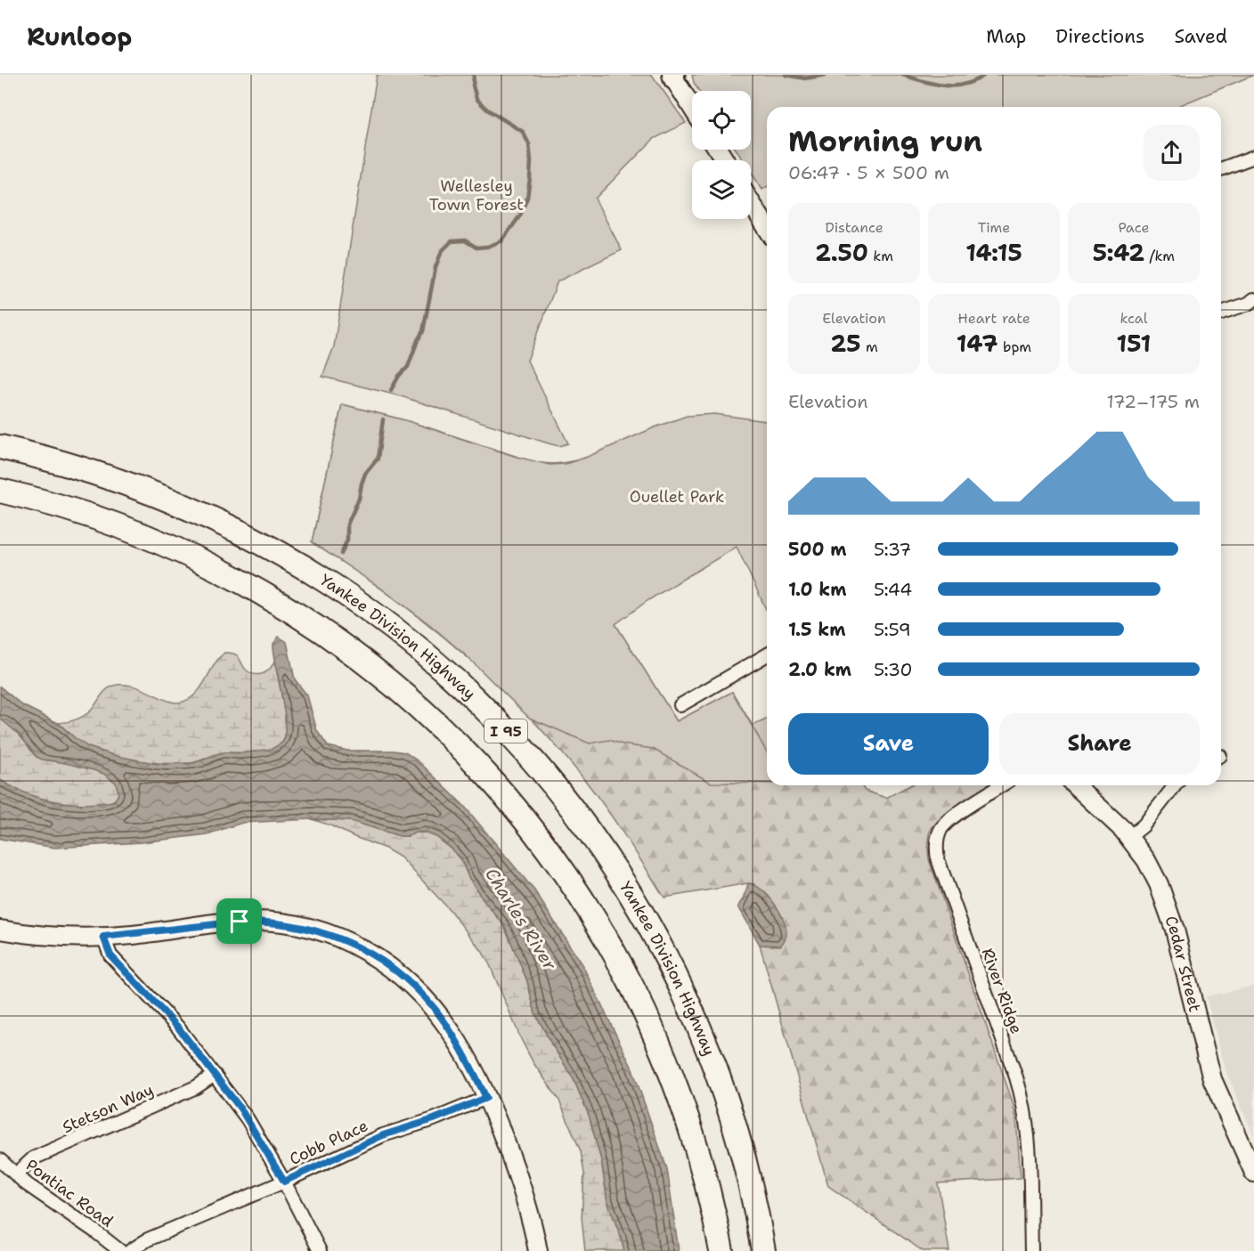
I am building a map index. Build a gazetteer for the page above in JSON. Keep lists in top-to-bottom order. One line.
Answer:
{"streets":{"highway":["Yankee Division Highway","I 95"],"main road":["Cedar Street"],"street":["River Ridge","Stetson Way","Cobb Place","Pontiac Road"]},"crossings":[["Stetson Way","Pontiac Road"]],"water":["Charles River"],"parks":["Wellesley Town Forest","Ouellet Park"],"page":{"header":"Runloop","nav":["Map","Directions","Saved"],"heading":["Morning run","06:47 · 5 × 500 m"],"stats":[["Distance","2.50 km"],["Time","14:15"],["Pace","5:42 /km"],["Elevation","25 m"],["Heart rate","147 bpm"],["kcal","151"]],"chart":["Elevation","172–175 m"],"list":[{"name":"500 m","note":"5:37"},{"name":"1.0 km","note":"5:44"},{"name":"1.5 km","note":"5:59"},{"name":"2.0 km","note":"5:30"}],"buttons":["Save","Share"]}}
